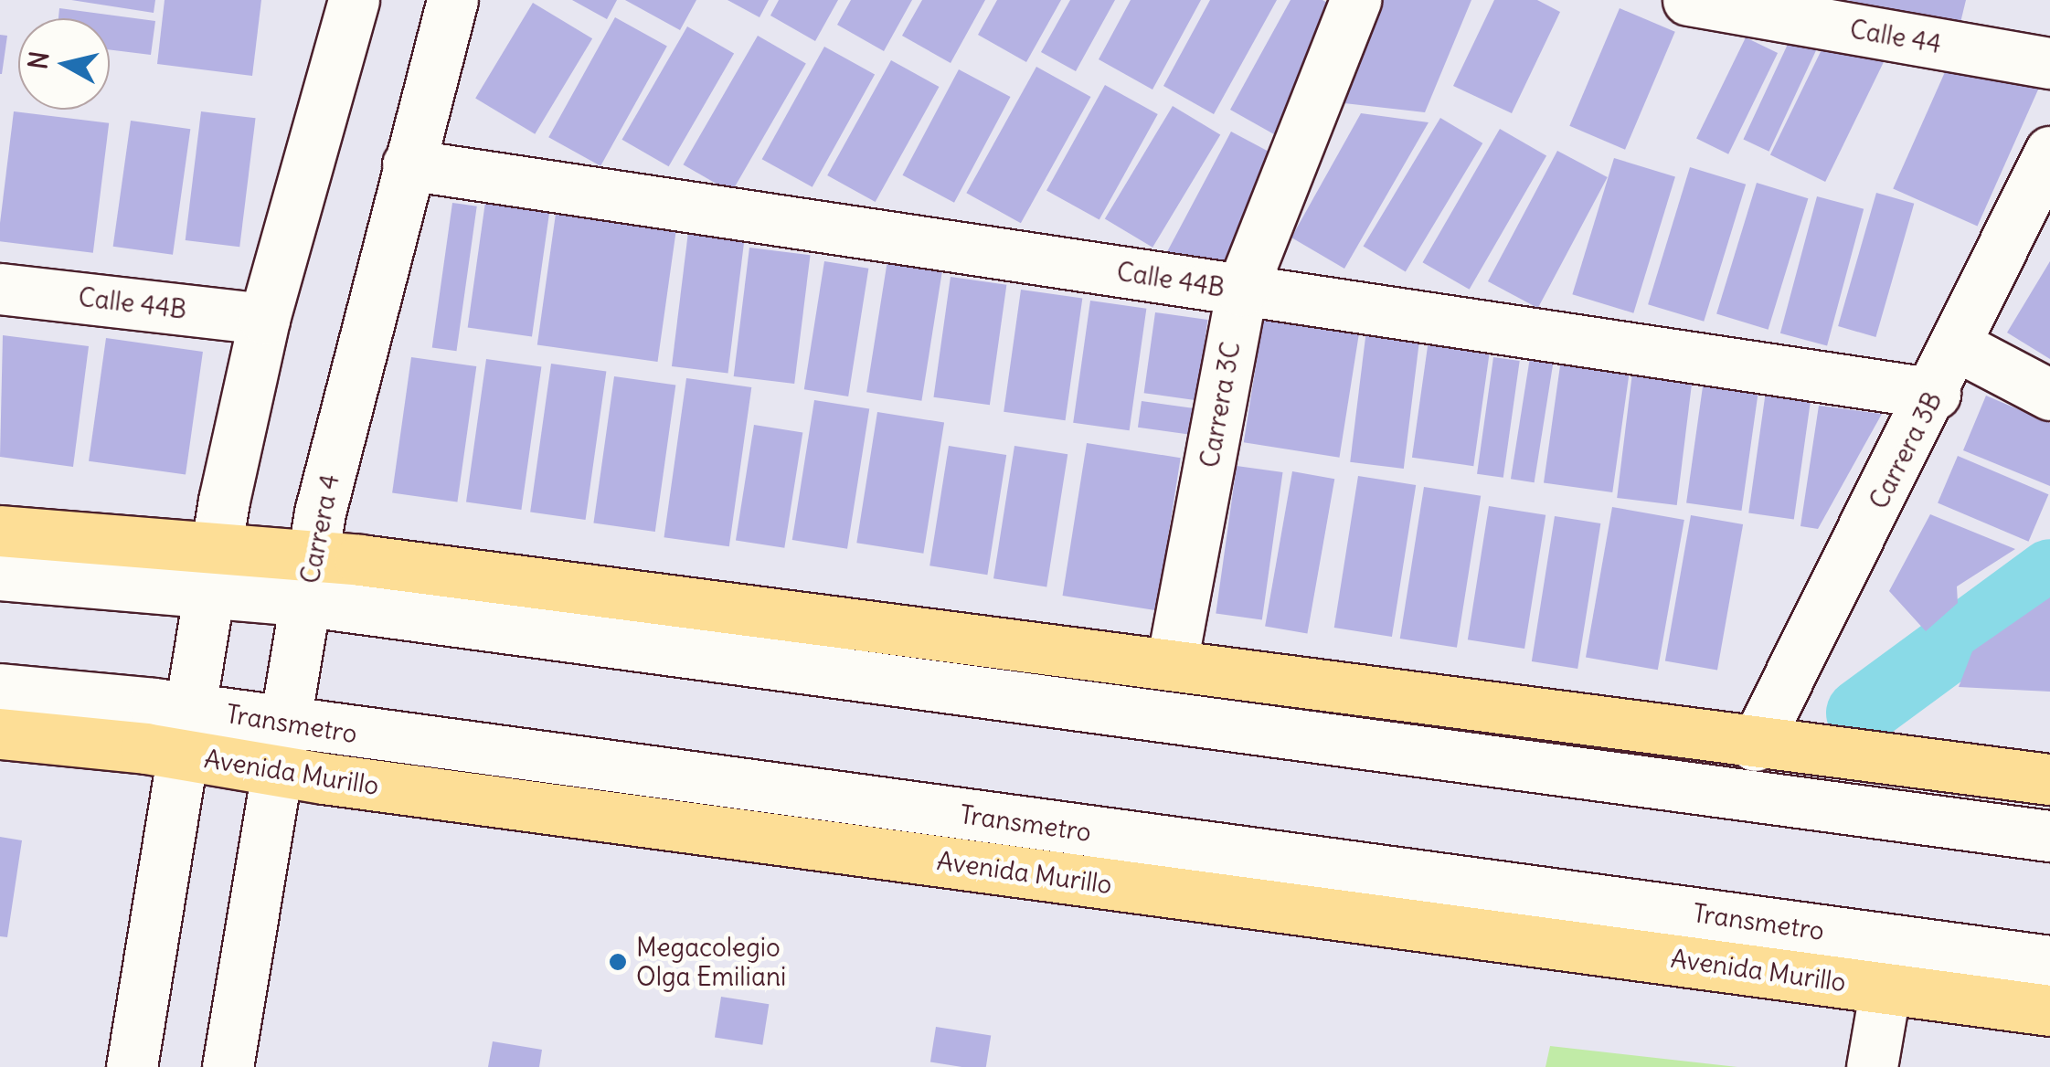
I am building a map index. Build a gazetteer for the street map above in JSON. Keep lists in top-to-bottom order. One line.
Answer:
{"streets":{"main road":["Avenida Murillo"],"street":["Calle 44","Calle 44B","Carrera 3C","Carrera 3B","Carrera 4","Transmetro"]},"crossings":[["Calle 44B","Carrera 3C"],["Calle 44B","Carrera 3B"],["Calle 44B","Carrera 4"],["Carrera 4","Transmetro"],["Carrera 4","Avenida Murillo"],["Transmetro","Avenida Murillo"]],"places":["Megacolegio Olga Emiliani"],"north":"left"}
